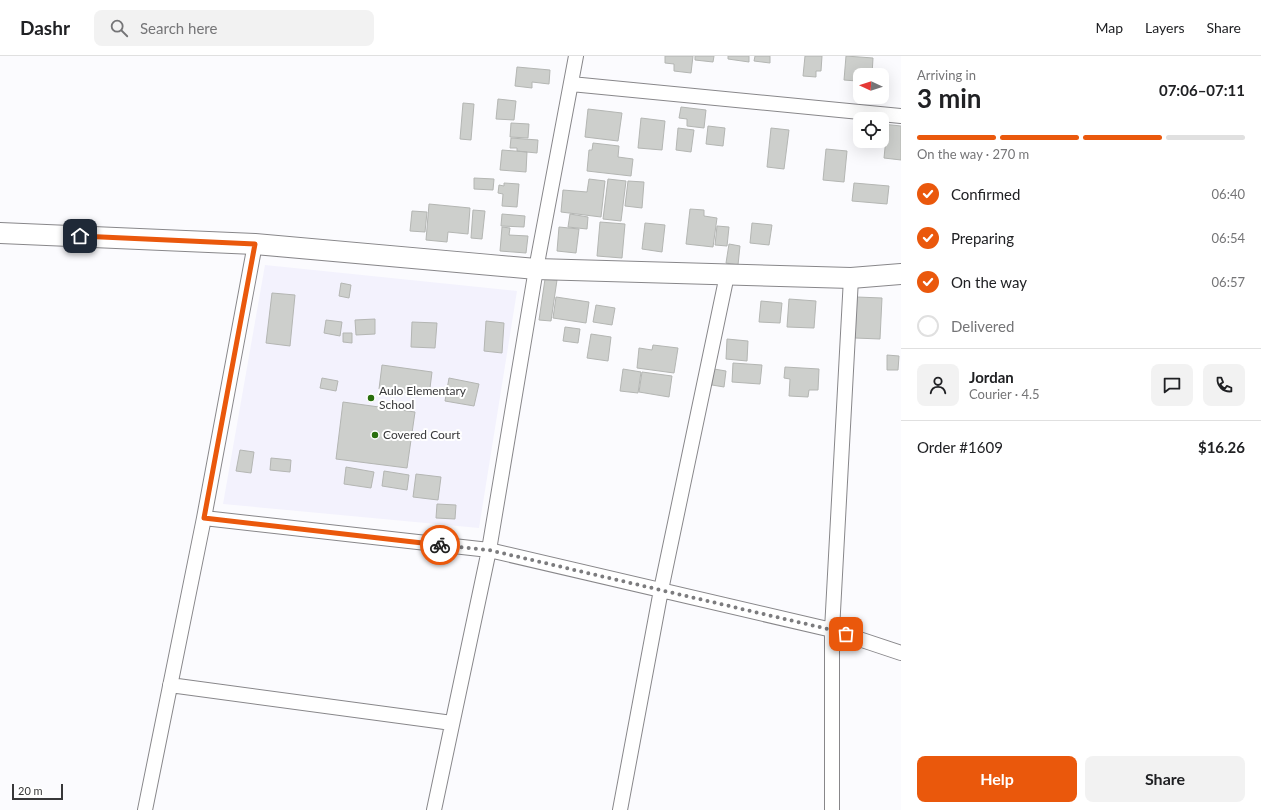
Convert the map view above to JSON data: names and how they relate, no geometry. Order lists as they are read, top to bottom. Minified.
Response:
{"places":["Aulo Elementary School","Covered Court"],"scale_bar":"20 m","north":"left","page":{"header":"Dashr","search":"Search here","nav":["Map","Layers","Share"],"heading":["3 min","Arriving in","07:06–07:11"],"panel":["Jordan","Courier · 4.5","Order #1609","$16.26"],"bar":"On the way · 270 m","list":[["Confirmed","06:40"],["Preparing","06:54"],["On the way","06:57"],"Delivered"],"buttons":["Help","Share"],"scale":"20 m"}}
